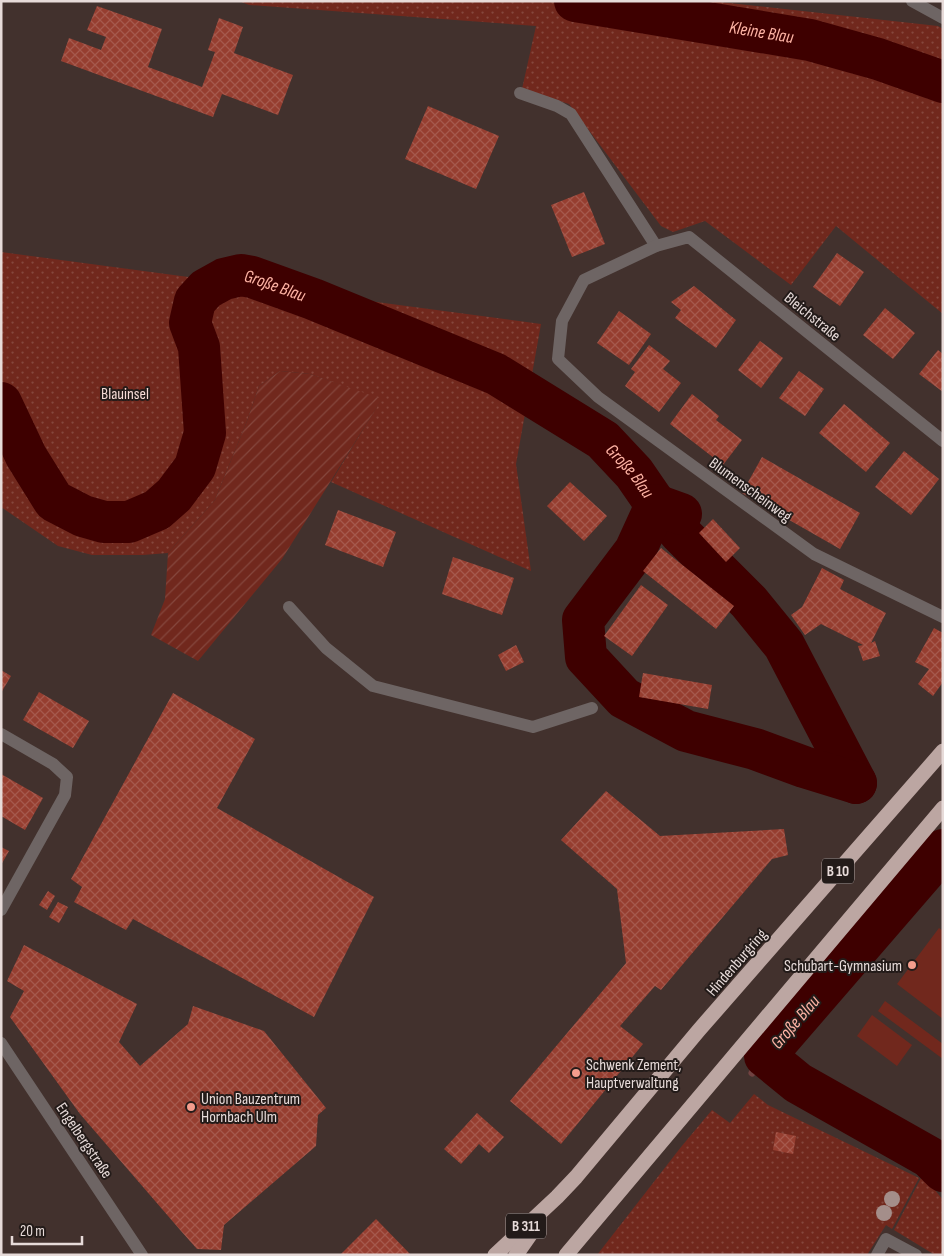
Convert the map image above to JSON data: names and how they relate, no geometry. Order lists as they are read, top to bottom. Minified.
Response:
{"streets":{"highway":["B 10","Hindenburgring","B 311"],"street":["Bleichstraße","Blumenscheinweg","Engelbergstraße"]},"crossings":[["Bleichstraße","Blumenscheinweg"],["B 10","Hindenburgring"],["B 10","B 311"],["Hindenburgring","B 311"]],"water":["Kleine Blau","Große Blau"],"parks":["Blauinsel"],"places":["Schubart-Gymnasium","Schwenk Zement, Hauptverwaltung","Union Bauzentrum Hornbach Ulm"],"scale_bar":"20 m"}
